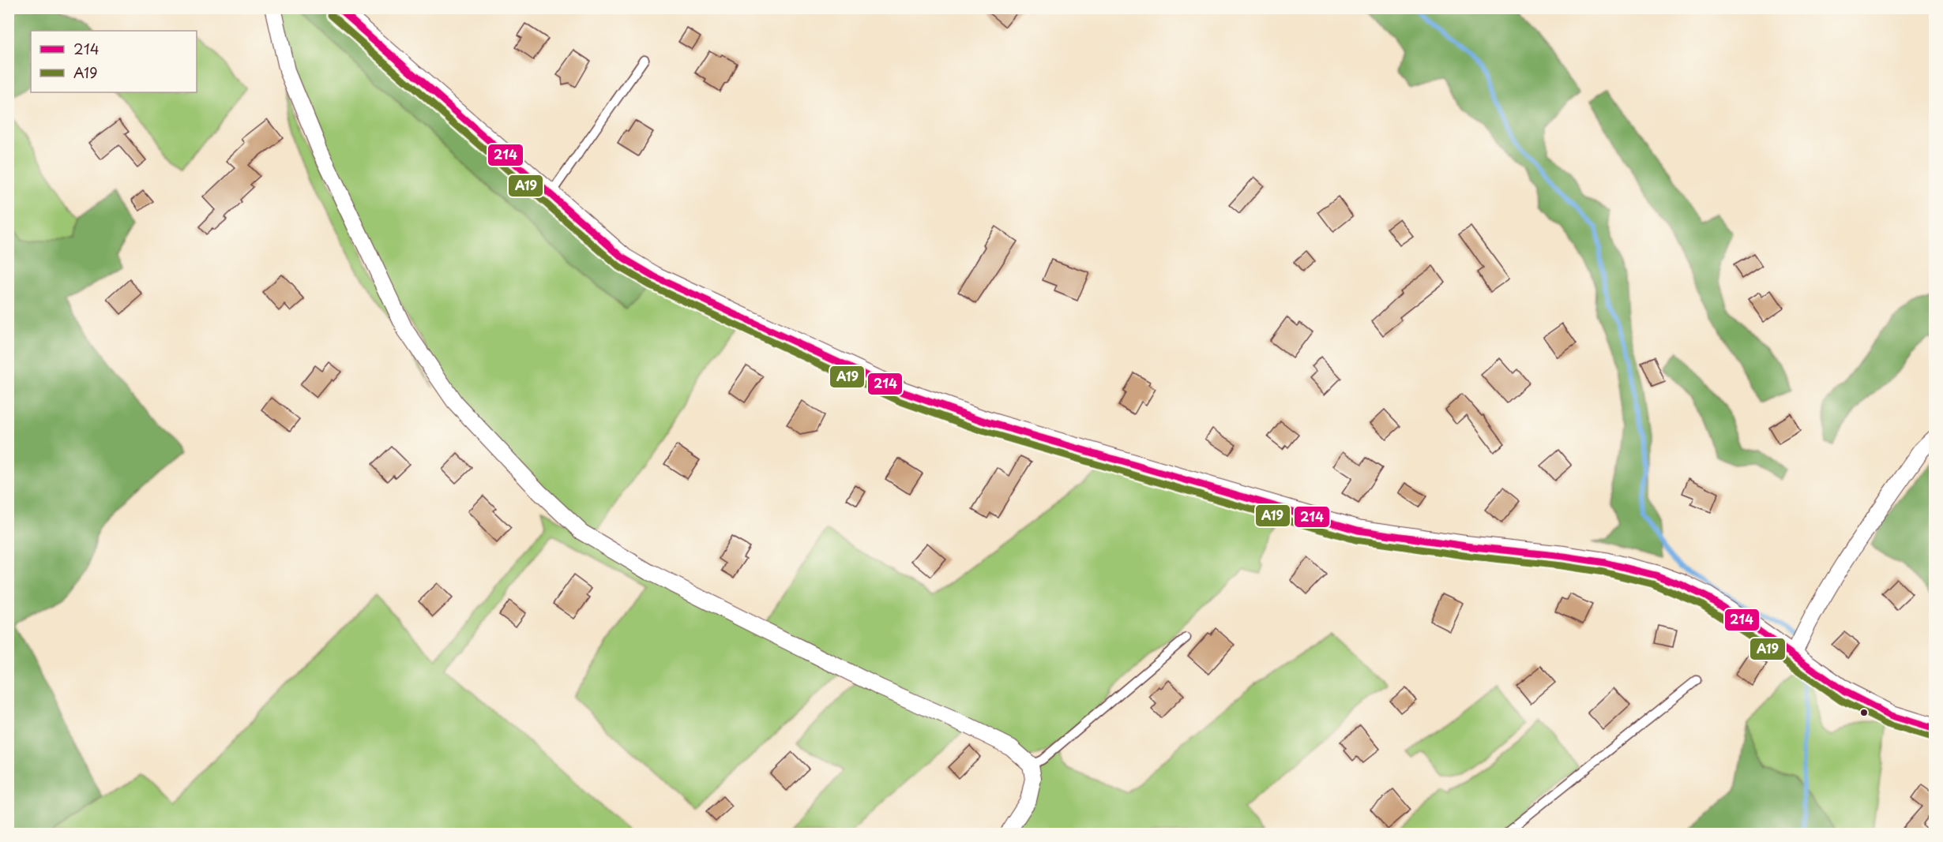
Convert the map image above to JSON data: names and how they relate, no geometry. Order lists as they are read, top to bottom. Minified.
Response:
{"lines":["transit line 214","transit line A19"],"legend":["214","A19"]}
